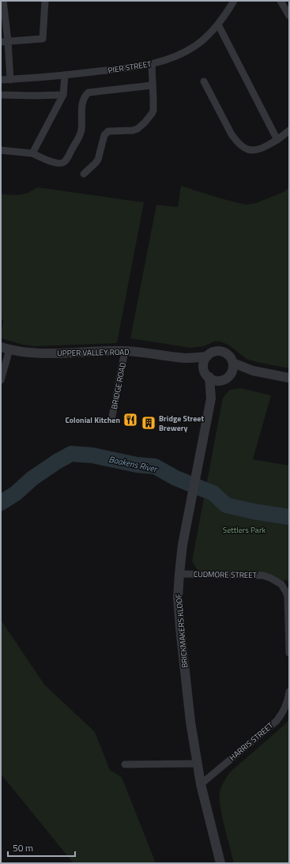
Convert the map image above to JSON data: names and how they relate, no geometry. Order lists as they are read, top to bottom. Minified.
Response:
{"streets":{"street":["PIER STREET","UPPER VALLEY ROAD","BRIDGE ROAD","CUDMORE STREET","BRICKMAKERS KLOOF","HARRIS STREET"]},"crossings":[["UPPER VALLEY ROAD","BRIDGE ROAD"],["UPPER VALLEY ROAD","BRICKMAKERS KLOOF"],["CUDMORE STREET","BRICKMAKERS KLOOF"],["BRICKMAKERS KLOOF","HARRIS STREET"]],"water":["Baakens River"],"parks":["Settlers Park"],"places":{"restaurant":["Colonial Kitchen"],"building":["Bridge Street Brewery"]},"scale_bar":"50 m"}
